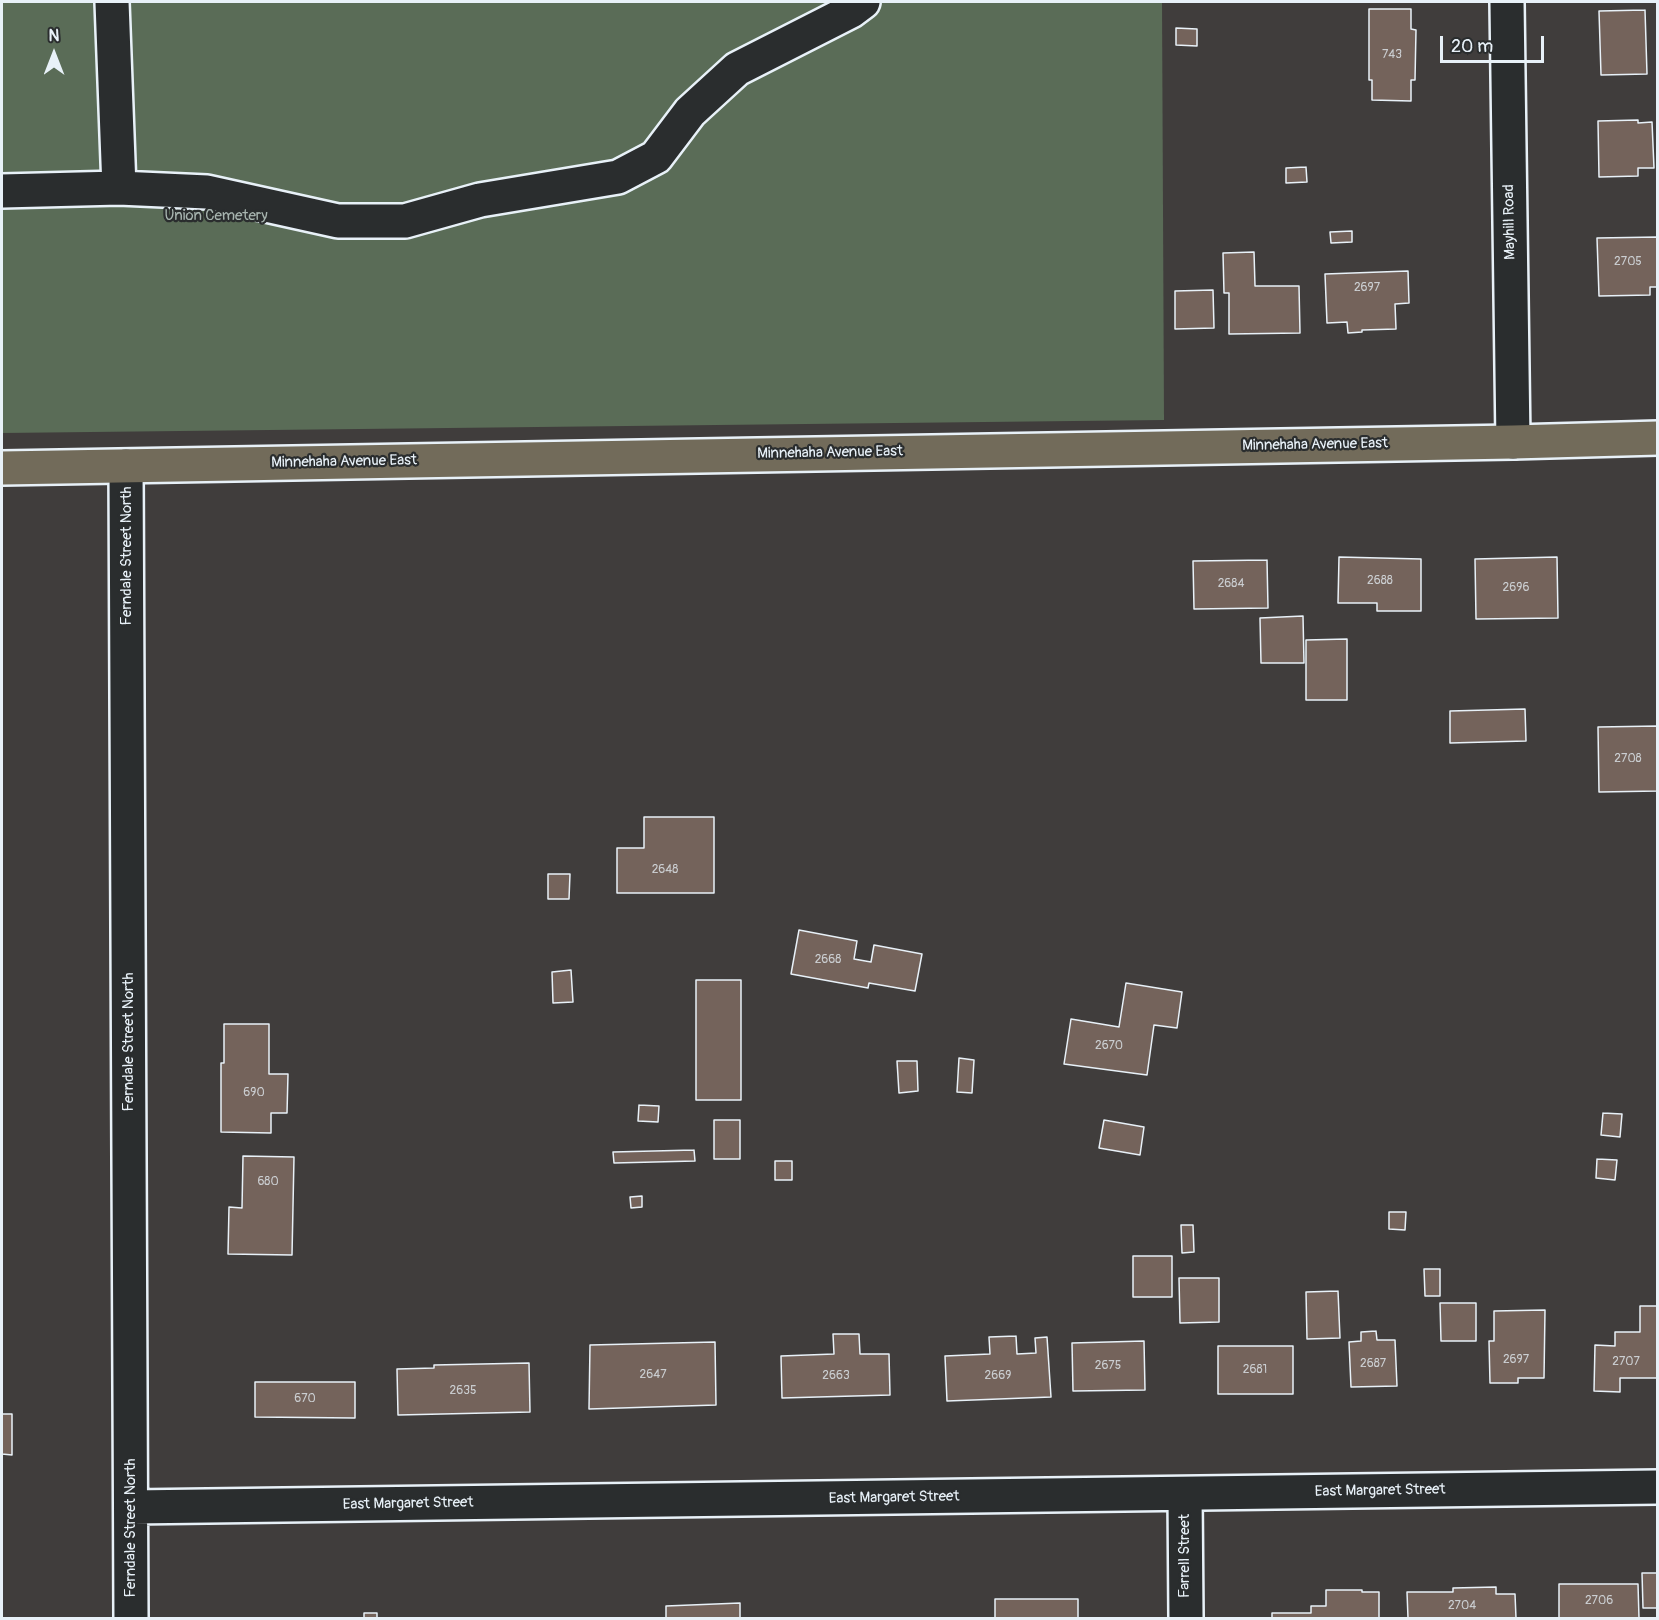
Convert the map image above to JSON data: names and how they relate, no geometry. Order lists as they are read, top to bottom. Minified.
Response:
{"streets":{"main road":["Minnehaha Avenue East"],"street":["Mayhill Road","Ferndale Street North","East Margaret Street","Farrell Street"]},"crossings":[["Mayhill Road","Minnehaha Avenue East"],["Minnehaha Avenue East","Ferndale Street North"],["Ferndale Street North","East Margaret Street"],["East Margaret Street","Farrell Street"]],"parks":["Union Cemetery"],"house_numbers":["743","2705","2697","2688","2684","2696","2708","2648","2668","2670","690","680","2697","2707","2687","2675","2681","2647","2663","2669","2635","670","2706","2704"],"scale_bar":"20 m","north":"top"}
